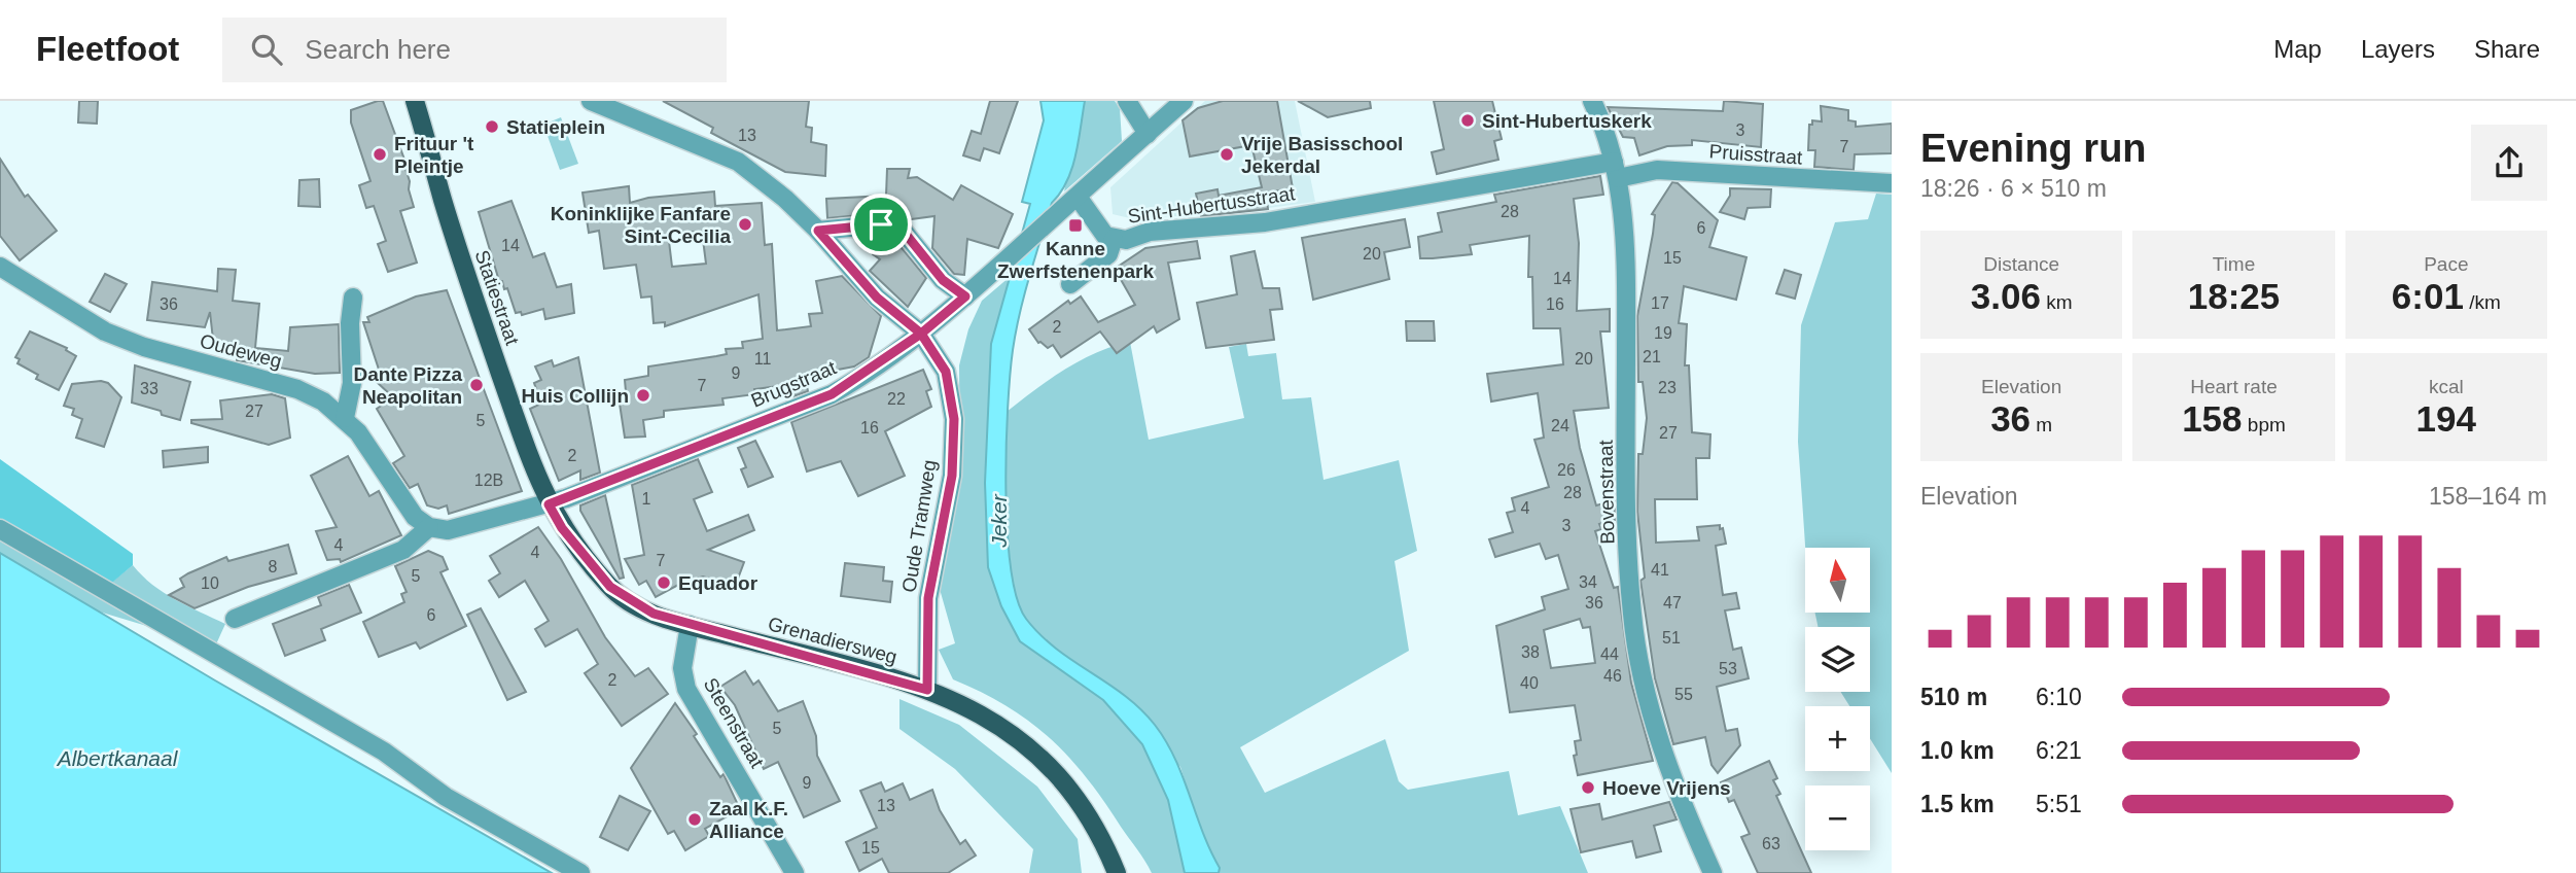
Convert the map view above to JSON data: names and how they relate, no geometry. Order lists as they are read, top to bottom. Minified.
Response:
{"streets":{"main road":["Statiestraat","Grenadiersweg"],"street":["Pruisstraat","Sint-Hubertusstraat","Oudeweg","Brugstraat","Bovenstraat","Oude Tramweg","Steenstraat"]},"crossings":[["Pruisstraat","Sint-Hubertusstraat"],["Pruisstraat","Bovenstraat"],["Sint-Hubertusstraat","Brugstraat"],["Sint-Hubertusstraat","Bovenstraat"],["Statiestraat","Brugstraat"],["Statiestraat","Grenadiersweg"],["Brugstraat","Oude Tramweg"],["Brugstraat","Grenadiersweg"],["Oude Tramweg","Grenadiersweg"],["Grenadiersweg","Steenstraat"]],"water":["Jeker","Albertkanaal"],"places":{"other":["Sint-Hubertuskerk","Statieplein","Frituur 't Pleintje","Vrije Basisschool Jekerdal","Koninklijke Fanfare Sint-Cecilia","Dante Pizza Neapolitan","Huis Collijn","Equador","Hoeve Vrijens","Zaal K.F. Alliance"],"transit":["Kanne Zwerfstenenpark"]},"house_numbers":["3","13","7","28","6","14","20","15","14","17","36","16","2","19","21","11","20","9","7","23","33","22","27","5","24","16","27","2","26","12B","28","1","4","3","4","4","7","8","41","5","34","10","36","47","6","51","38","44","53","46","2","40","55","5","9","13","63","15"],"north":"top","page":{"header":"Fleetfoot","search":"Search here","nav":["Map","Layers","Share"],"heading":["Evening run","18:26 · 6 × 510 m"],"stats":[["Distance","3.06 km"],["Time","18:25"],["Pace","6:01 /km"],["Elevation","36 m"],["Heart rate","158 bpm"],["kcal","194"]],"chart":["Elevation","158–164 m"],"map_buttons":["+","−"],"list":[{"name":"510 m","note":"6:10"},{"name":"1.0 km","note":"6:21"},{"name":"1.5 km","note":"5:51"}]}}
